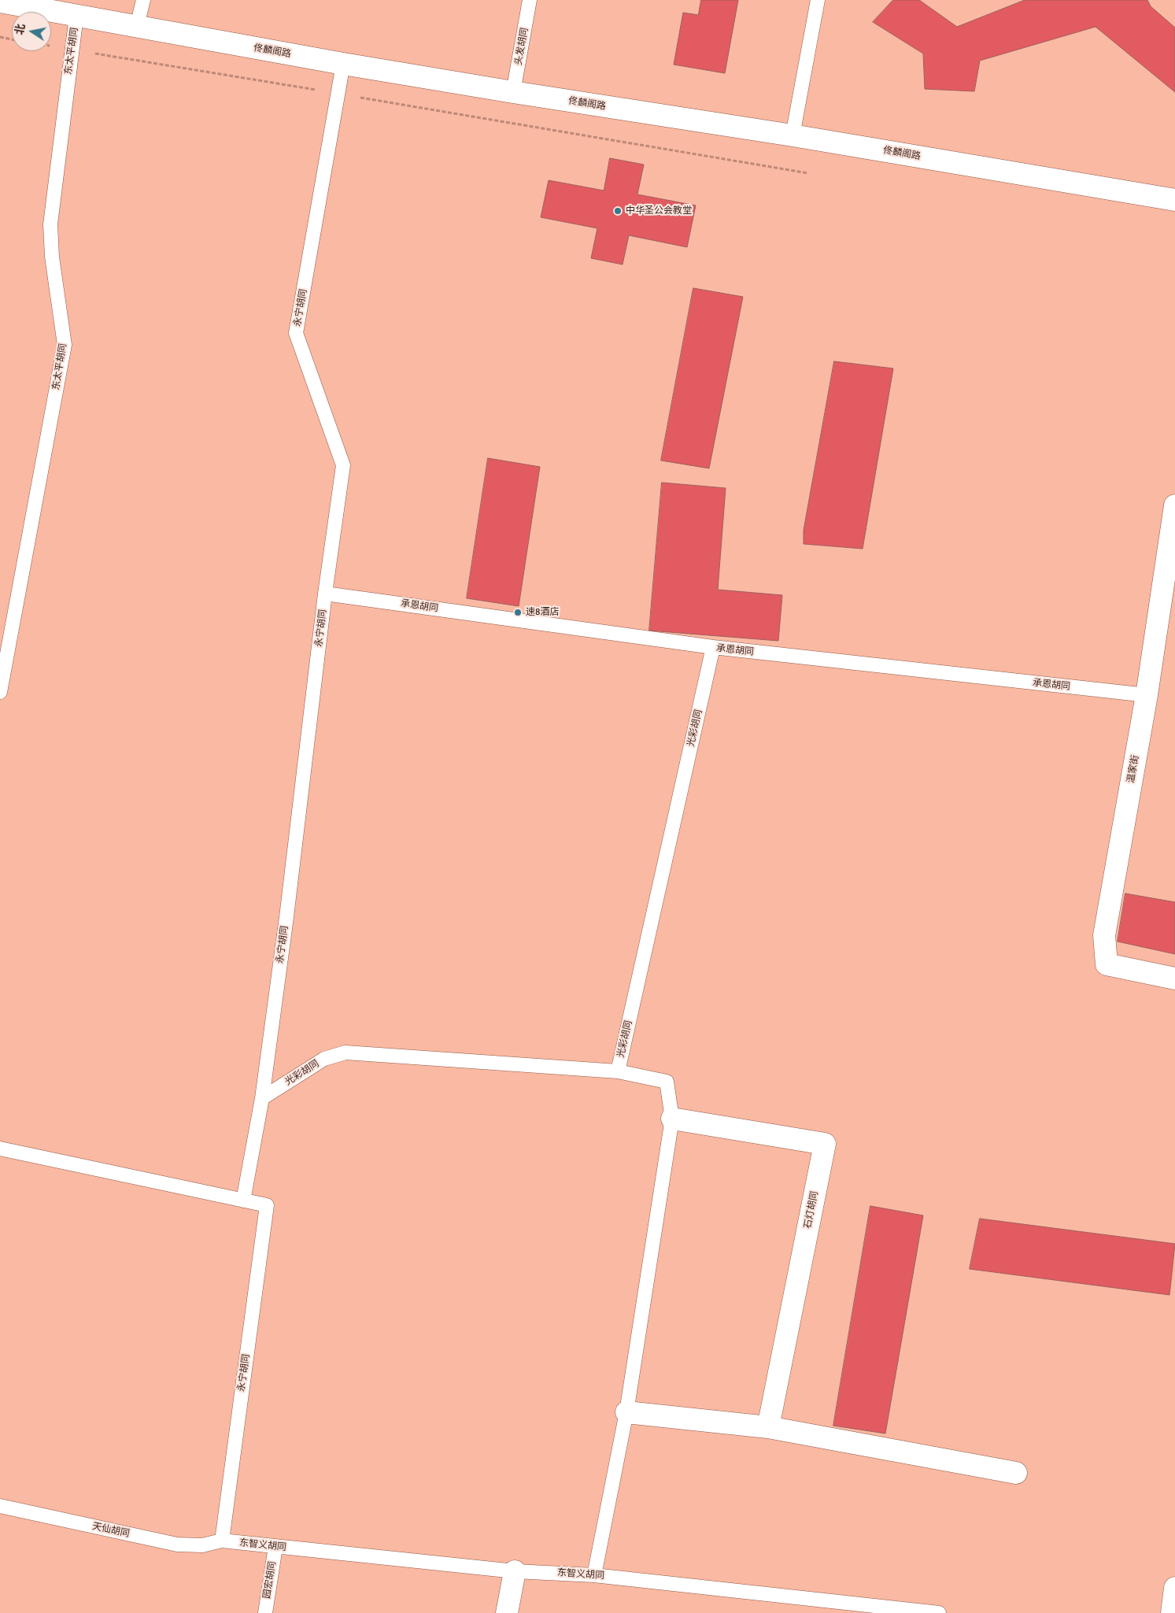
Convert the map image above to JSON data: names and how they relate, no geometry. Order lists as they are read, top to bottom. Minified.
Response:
{"streets":{"street":["佟麟阁路","温家街","石灯胡同"],"lane":["头发胡同","东太平胡同","永宁胡同","承恩胡同","光彩胡同","天仙胡同","东智义胡同","园宏胡同"]},"crossings":[["头发胡同","佟麟阁路"],["东太平胡同","佟麟阁路"],["佟麟阁路","永宁胡同"],["永宁胡同","承恩胡同"],["永宁胡同","光彩胡同"],["永宁胡同","天仙胡同"],["永宁胡同","东智义胡同"],["承恩胡同","光彩胡同"],["承恩胡同","温家街"],["天仙胡同","东智义胡同"],["东智义胡同","园宏胡同"]],"places":["中华圣公会教堂","速8酒店"],"north":"left"}
